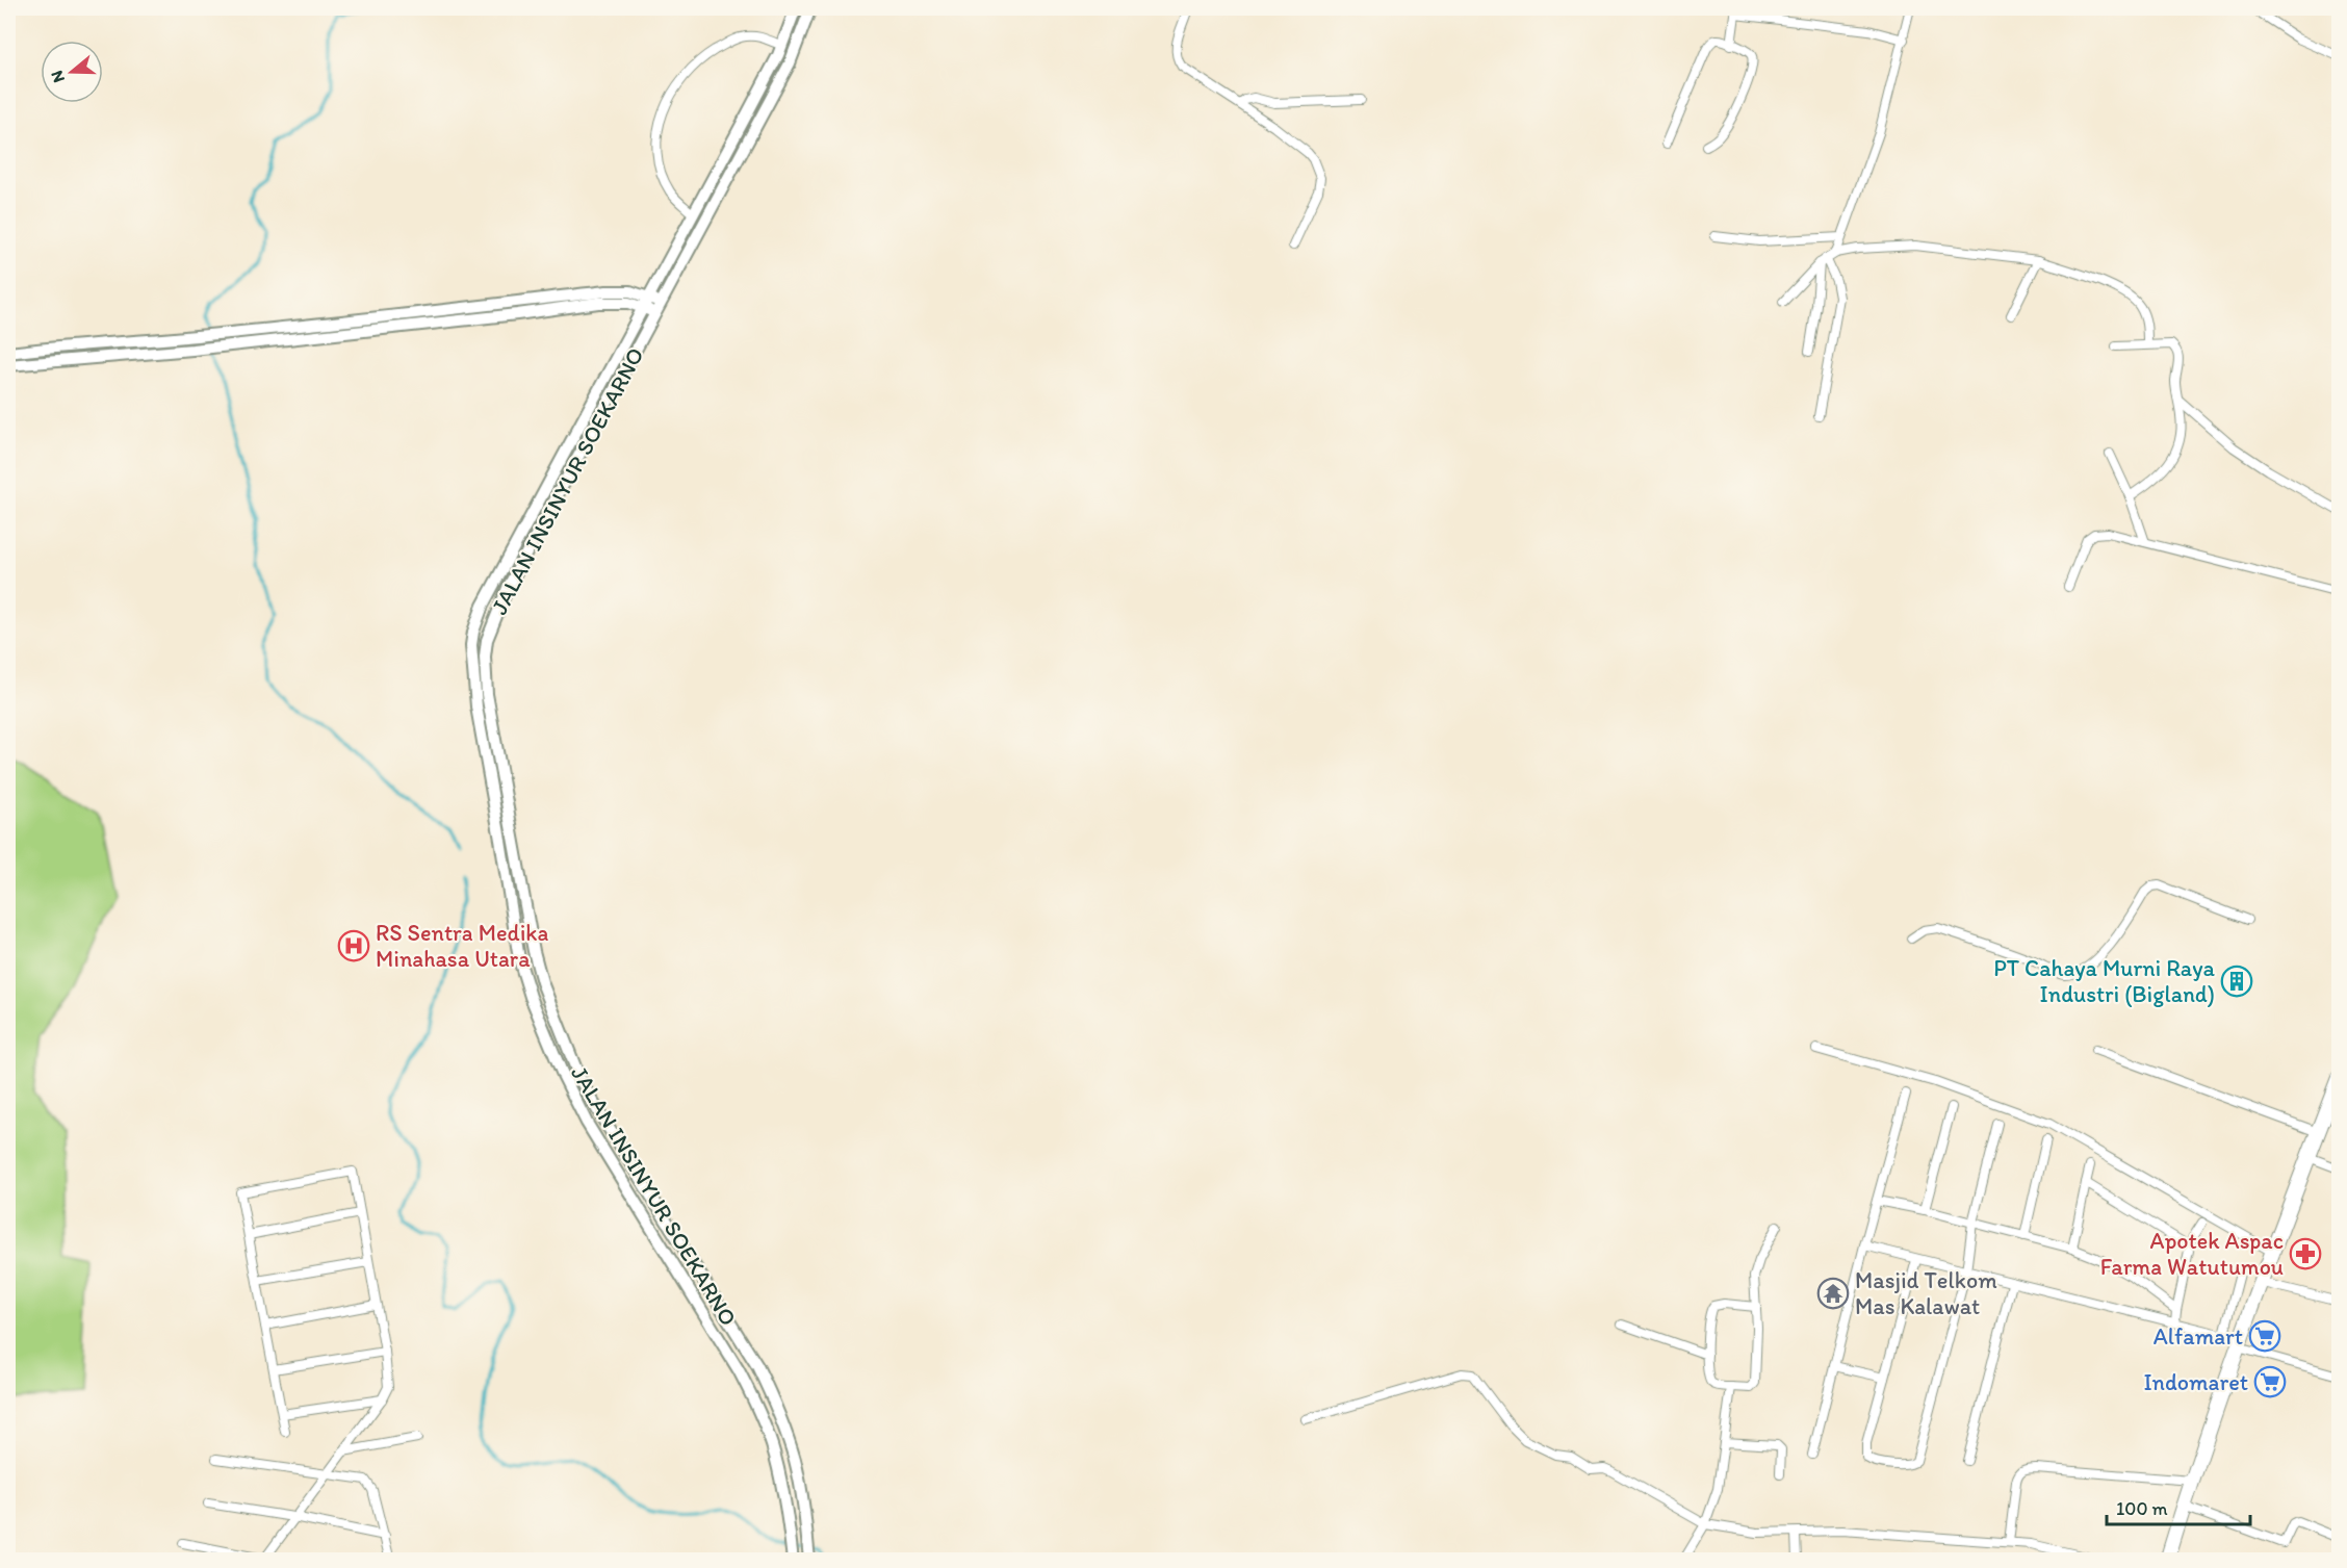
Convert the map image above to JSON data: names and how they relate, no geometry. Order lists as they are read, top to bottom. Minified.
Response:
{"streets":{"main road":["JALAN INSINYUR SOEKARNO"]},"places":{"hospital":["RS Sentra Medika Minahasa Utara"],"building":["PT Cahaya Murni Raya Industri (Bigland)"],"pharmacy":["Apotek Aspac Farma Watutumou"],"temple":["Masjid Telkom Mas Kalawat"],"supermarket":["Alfamart","Indomaret"]},"scale_bar":"100 m","north":"left"}
